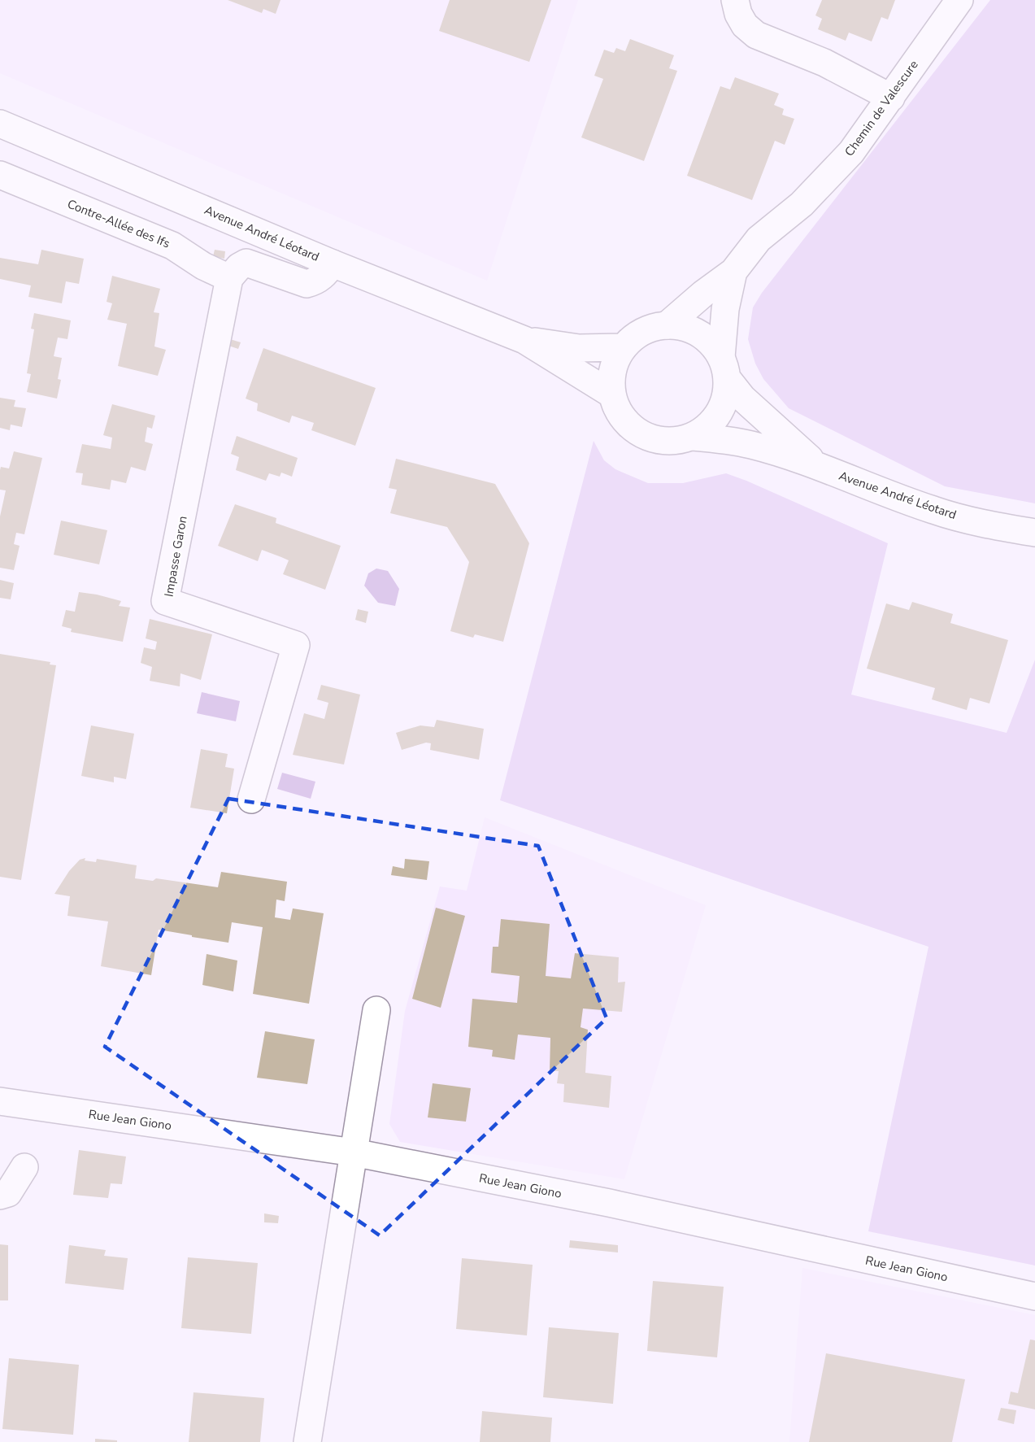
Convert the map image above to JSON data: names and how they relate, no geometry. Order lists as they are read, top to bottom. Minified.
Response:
{"streets":{"street":["Chemin de Valescure","Contre-Allée des Ifs","Avenue André Léotard","Impasse Garon","Rue Jean Giono"]},"crossings":[["Chemin de Valescure","Avenue André Léotard"],["Contre-Allée des Ifs","Impasse Garon"]]}
